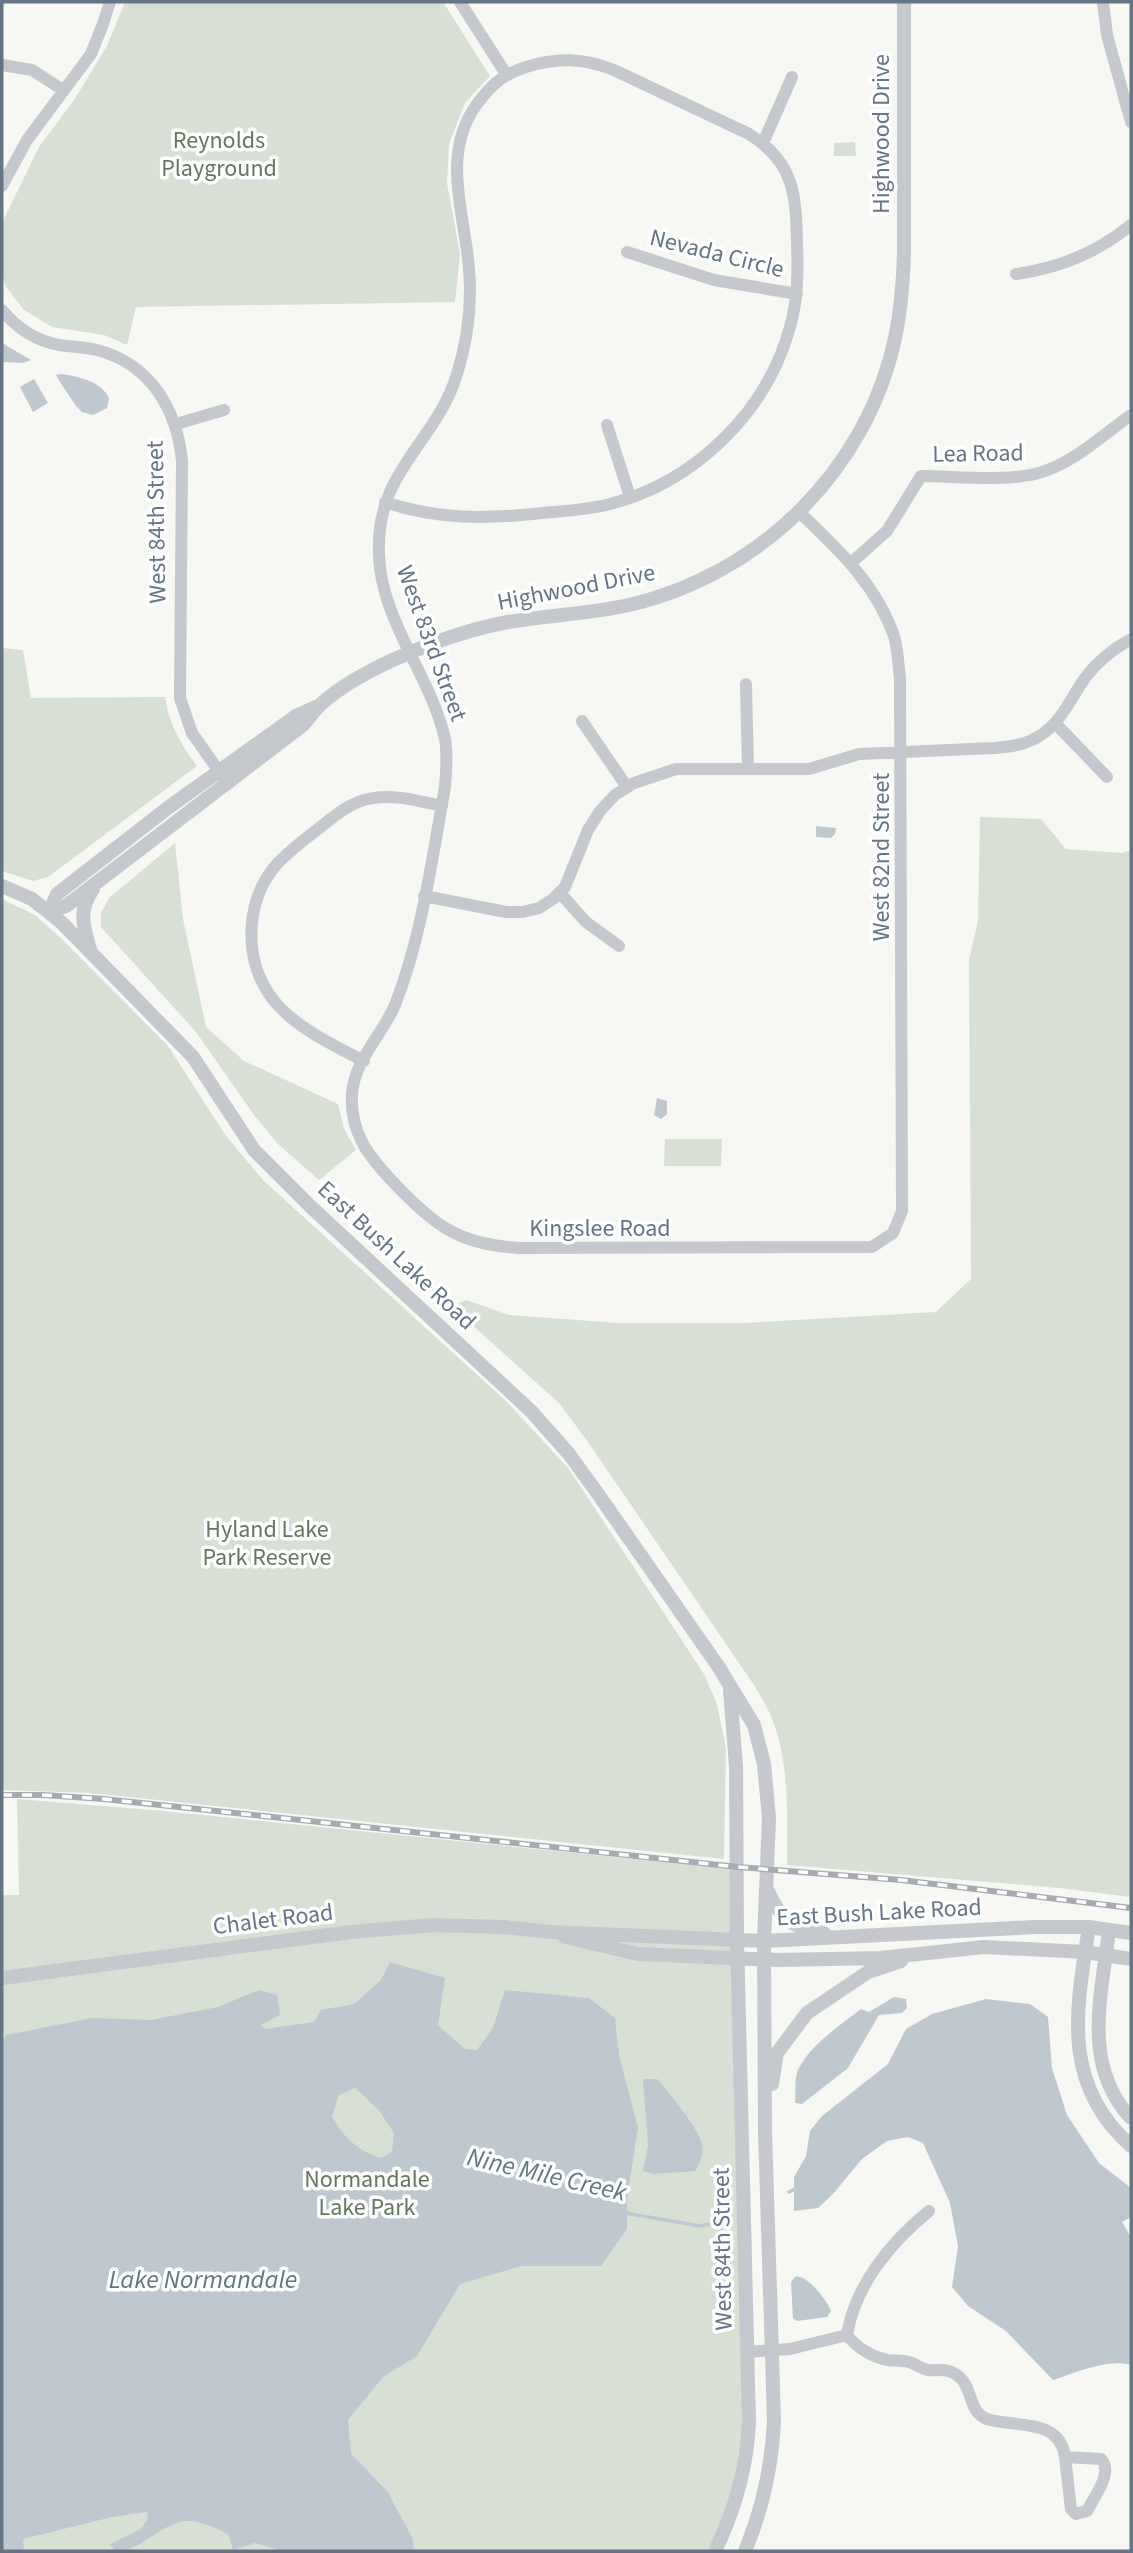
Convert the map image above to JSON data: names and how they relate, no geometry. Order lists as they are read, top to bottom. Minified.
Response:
{"streets":{"street":["Highwood Drive","Nevada Circle","Lea Road","West 84th Street","West 83rd Street","West 82nd Street","Kingslee Road","East Bush Lake Road","Chalet Road"]},"crossings":[["Highwood Drive","West 84th Street"],["Highwood Drive","West 83rd Street"],["Highwood Drive","West 82nd Street"],["Highwood Drive","East Bush Lake Road"],["Lea Road","West 82nd Street"],["West 84th Street","East Bush Lake Road"],["West 84th Street","Chalet Road"],["West 83rd Street","Kingslee Road"],["West 82nd Street","Kingslee Road"],["East Bush Lake Road","Chalet Road"]],"water":["Nine Mile Creek","Lake Normandale"],"parks":["Reynolds Playground","Hyland Lake Park Reserve","Normandale Lake Park"]}
